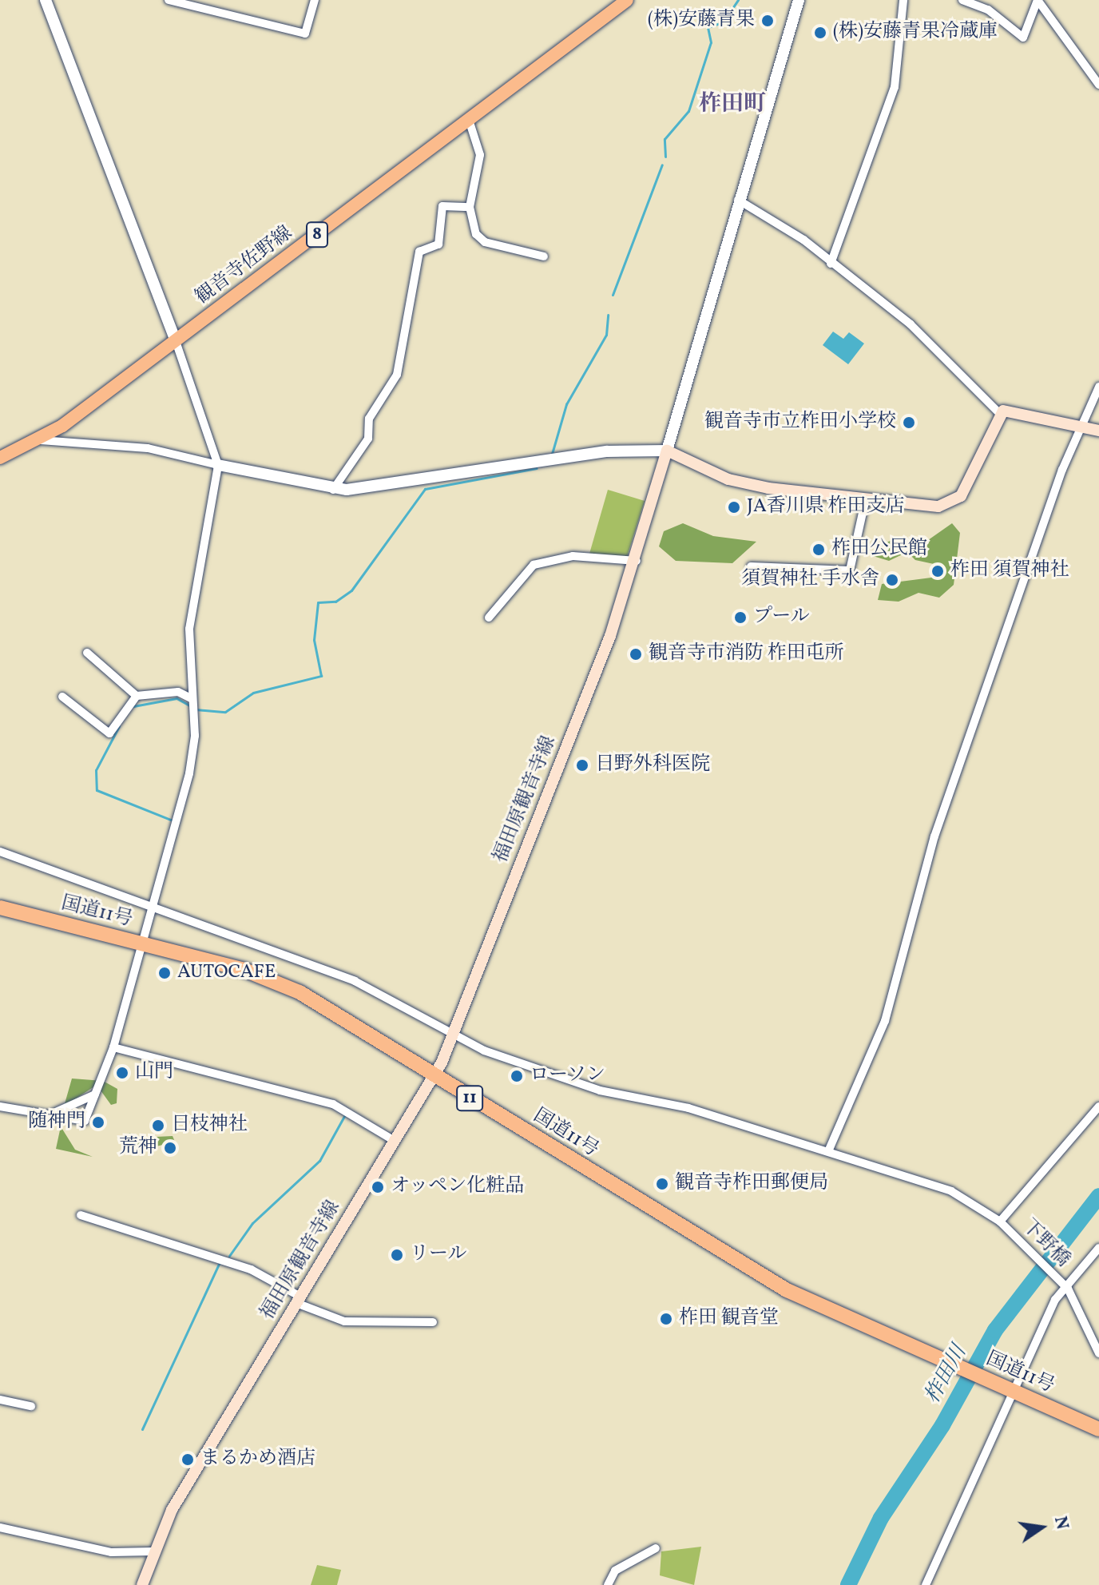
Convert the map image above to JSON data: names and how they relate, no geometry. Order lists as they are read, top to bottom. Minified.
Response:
{"streets":{"highway":["国道11号","11"],"main road":["8","観音寺佐野線","福田原観音寺線"],"street":["下野橋"]},"crossings":[["福田原観音寺線","国道11号"],["福田原観音寺線","下野橋"]],"districts":["柞田町"],"water":["柞田川"],"places":["(株)安藤青果","(株)安藤青果冷蔵庫","観音寺市立柞田小学校","JA香川県 柞田支店","柞田公民館","柞田 須賀神社","須賀神社 手水舎","プール","観音寺市消防 柞田屯所","日野外科医院","AUTOCAFE","山門","ローソン","随神門","日枝神社","荒神","観音寺柞田郵便局","オッペン化粧品","リール","柞田 観音堂","まるかめ酒店"],"north":"right"}
